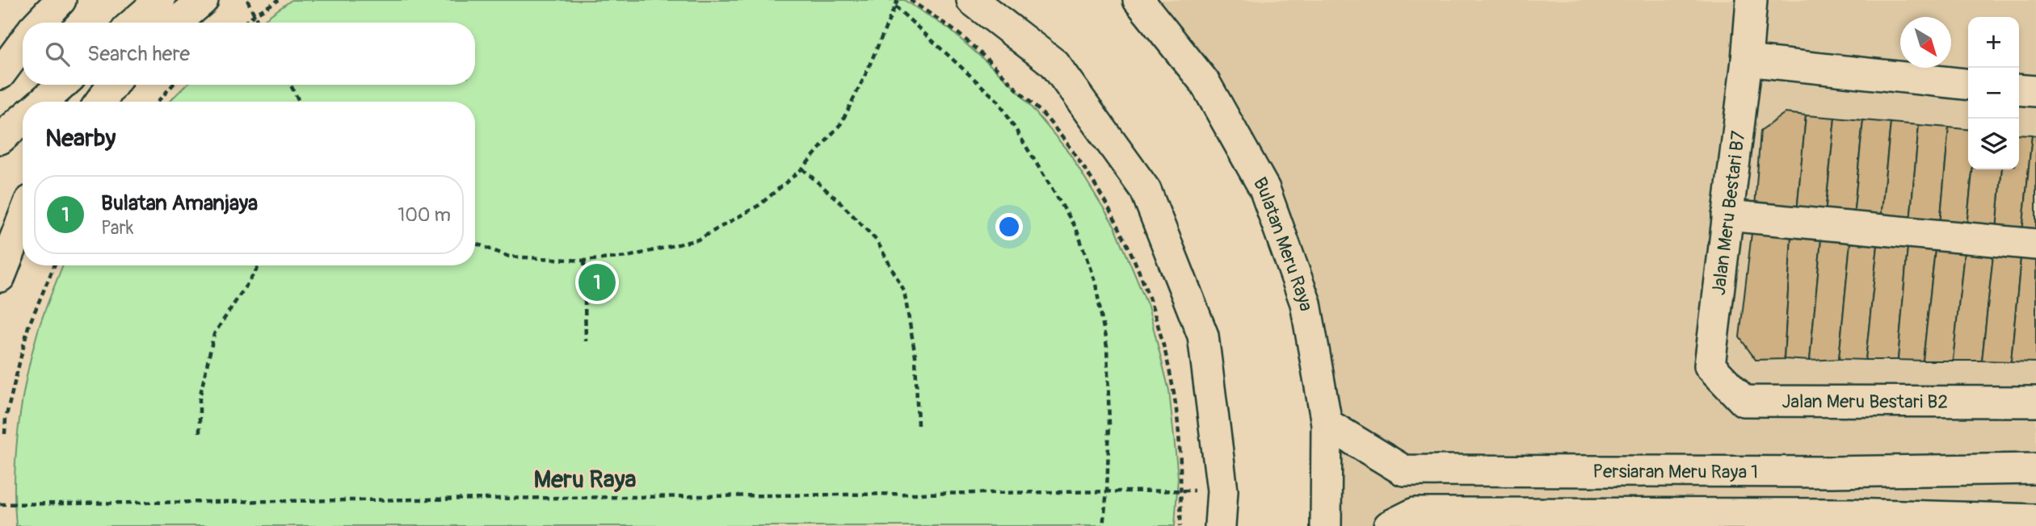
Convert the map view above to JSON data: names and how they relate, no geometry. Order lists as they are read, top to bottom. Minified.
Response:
{"streets":{"street":["Jalan Meru Bestari B7","Bulatan Meru Raya","Jalan Meru Bestari B2","Persiaran Meru Raya 1"]},"crossings":[["Jalan Meru Bestari B7","Jalan Meru Bestari B2"],["Bulatan Meru Raya","Persiaran Meru Raya 1"]],"districts":["Meru Raya"],"north":"bottom right","page":{"map_buttons":["+","−"],"search":"Search here","heading":"Nearby","list":[{"mark":"1","name":"Bulatan Amanjaya","note":"Park","value":"100 m"}],"pins":"1"}}
